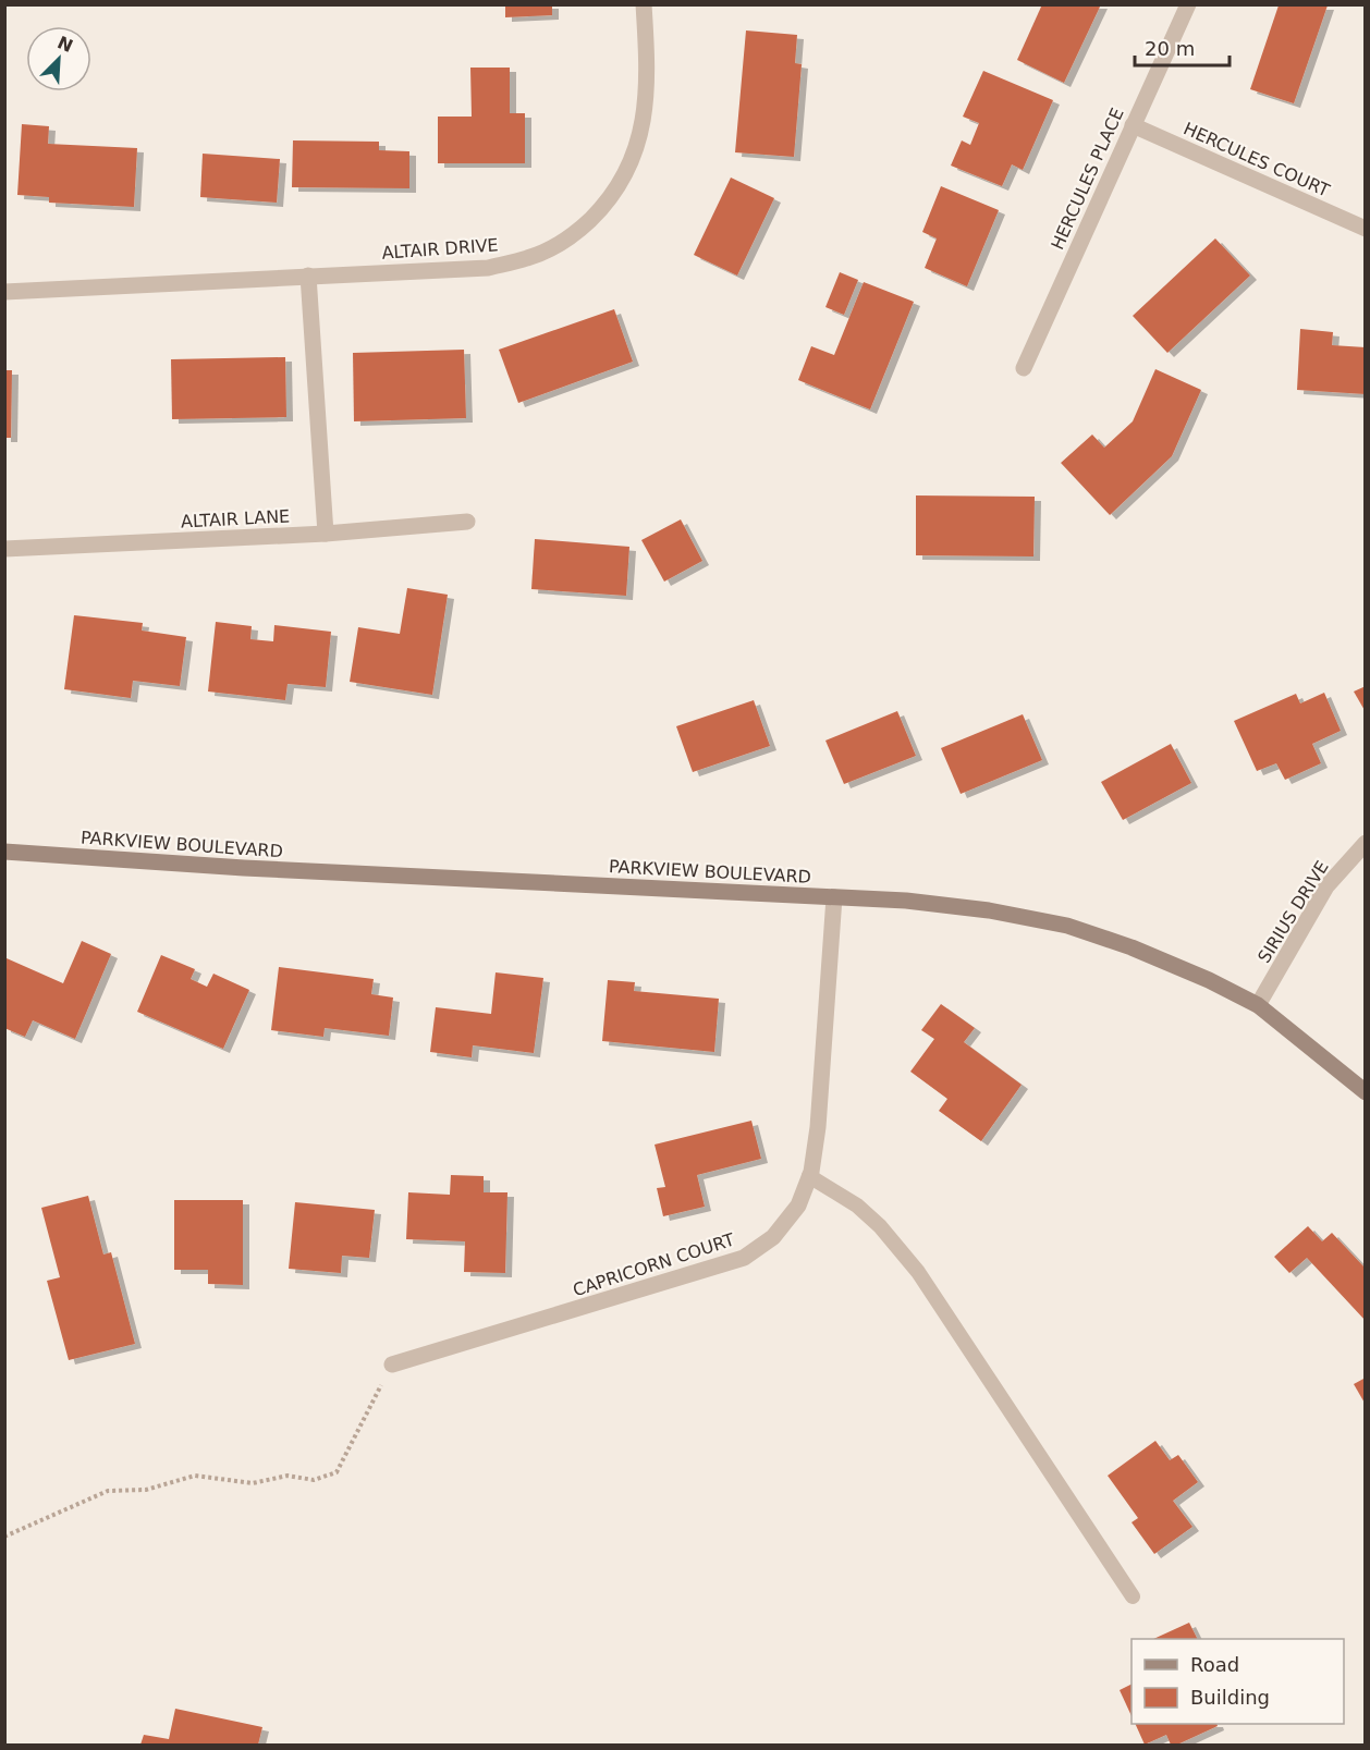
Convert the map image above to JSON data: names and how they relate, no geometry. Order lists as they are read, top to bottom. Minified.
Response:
{"streets":{"street":["HERCULES COURT","HERCULES PLACE","ALTAIR DRIVE","ALTAIR LANE","PARKVIEW BOULEVARD","SIRIUS DRIVE","CAPRICORN COURT"]},"crossings":[["HERCULES COURT","HERCULES PLACE"],["PARKVIEW BOULEVARD","SIRIUS DRIVE"],["PARKVIEW BOULEVARD","CAPRICORN COURT"]],"legend":["Road","Building"],"scale_bar":"20 m","north":"top right"}
